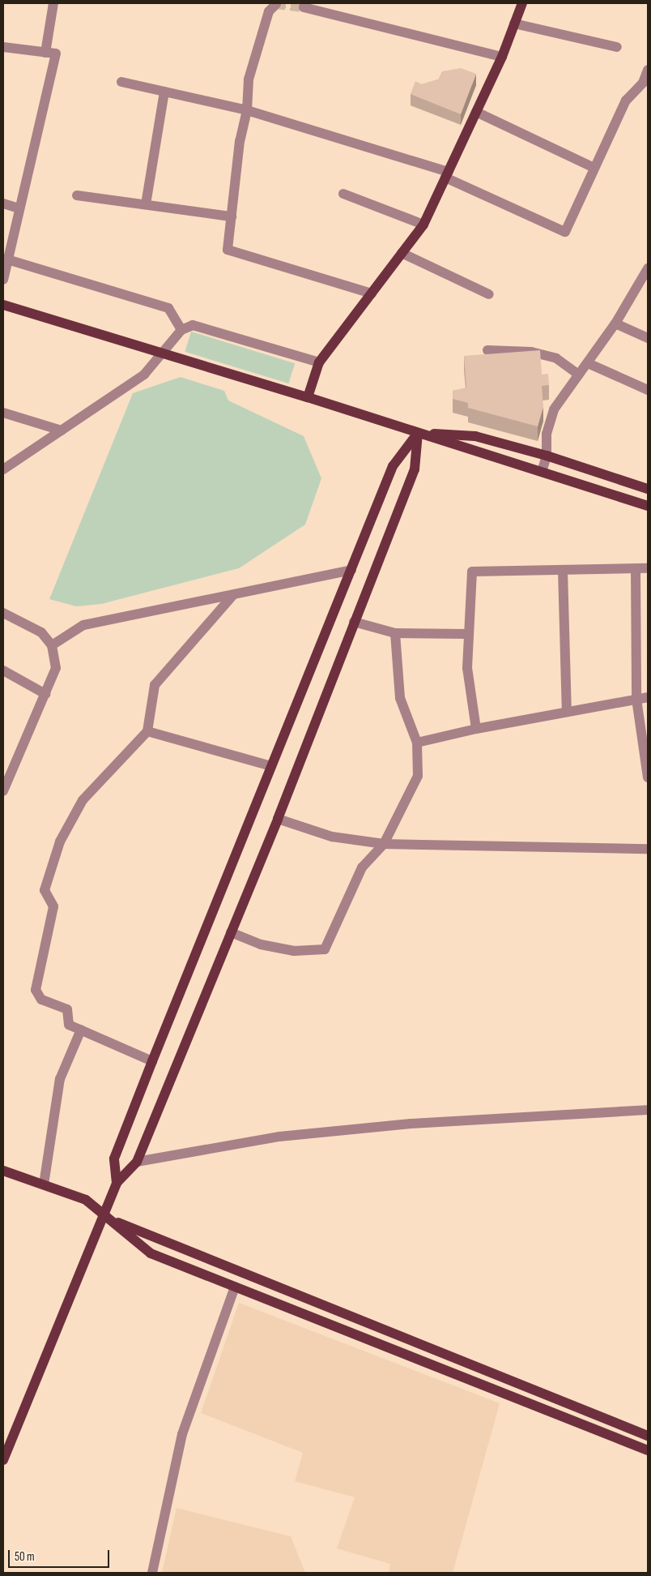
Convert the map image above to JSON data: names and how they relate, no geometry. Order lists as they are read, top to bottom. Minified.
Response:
{"scale_bar":"50 m"}
